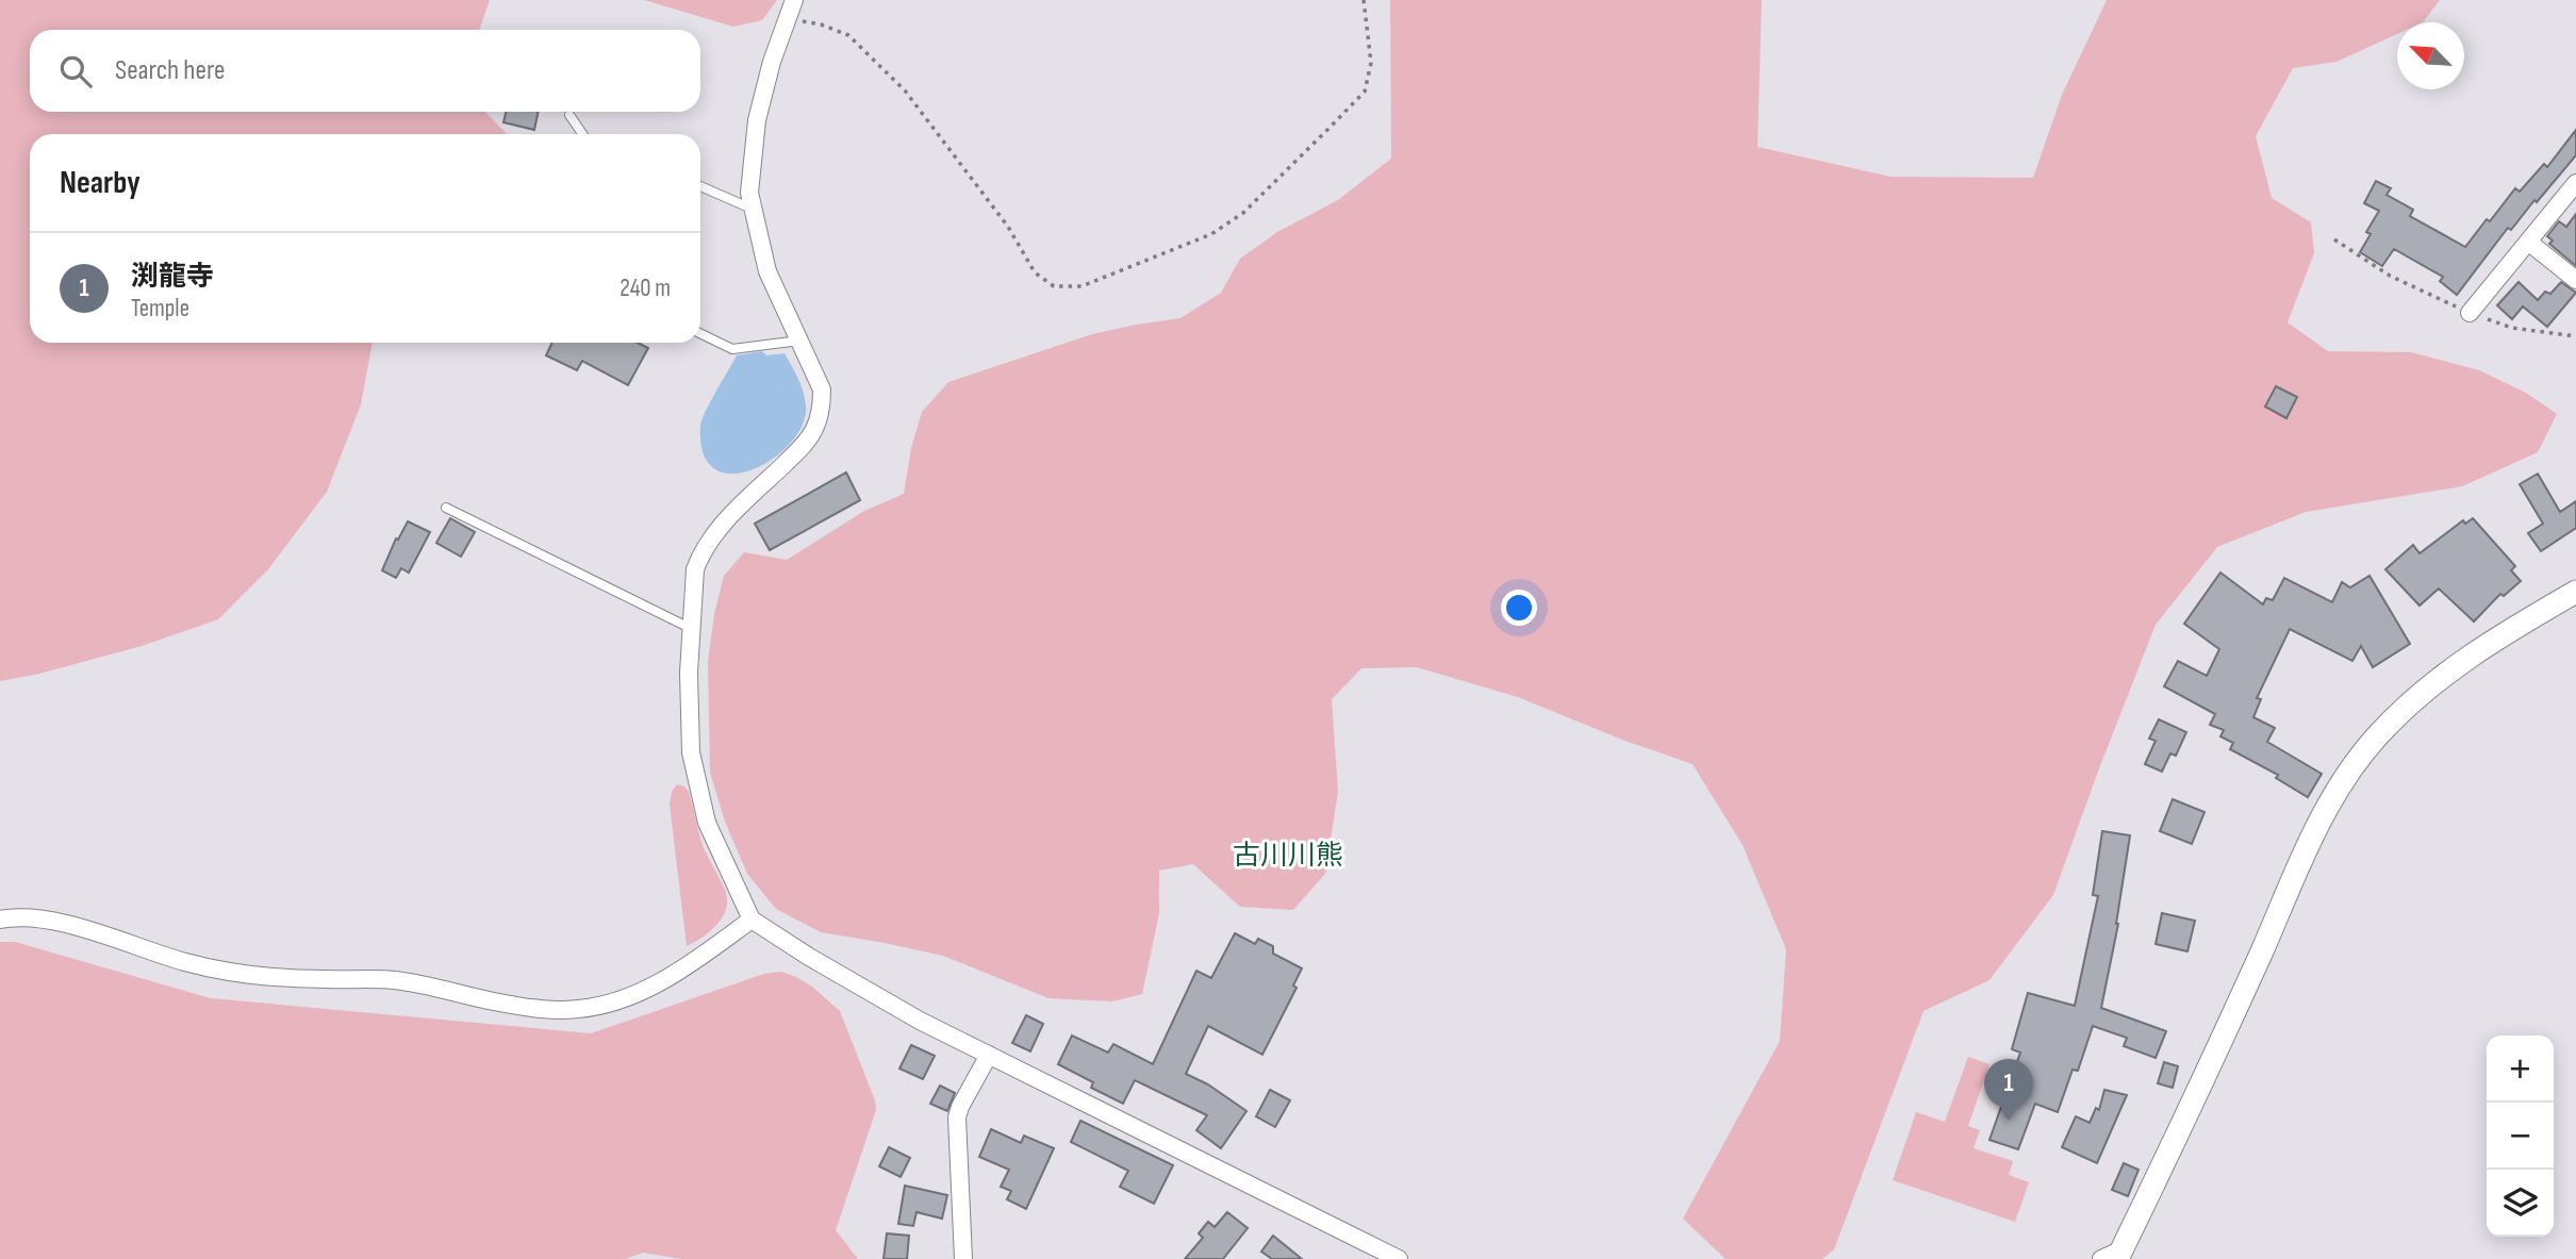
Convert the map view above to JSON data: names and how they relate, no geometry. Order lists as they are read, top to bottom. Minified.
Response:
{"districts":["古川川熊"],"north":"top left","page":{"search":"Search here","heading":"Nearby","list":[{"mark":"1","name":"渕龍寺","note":"Temple","value":"240 m"}],"map_buttons":["+","−"],"pins":"1"}}
